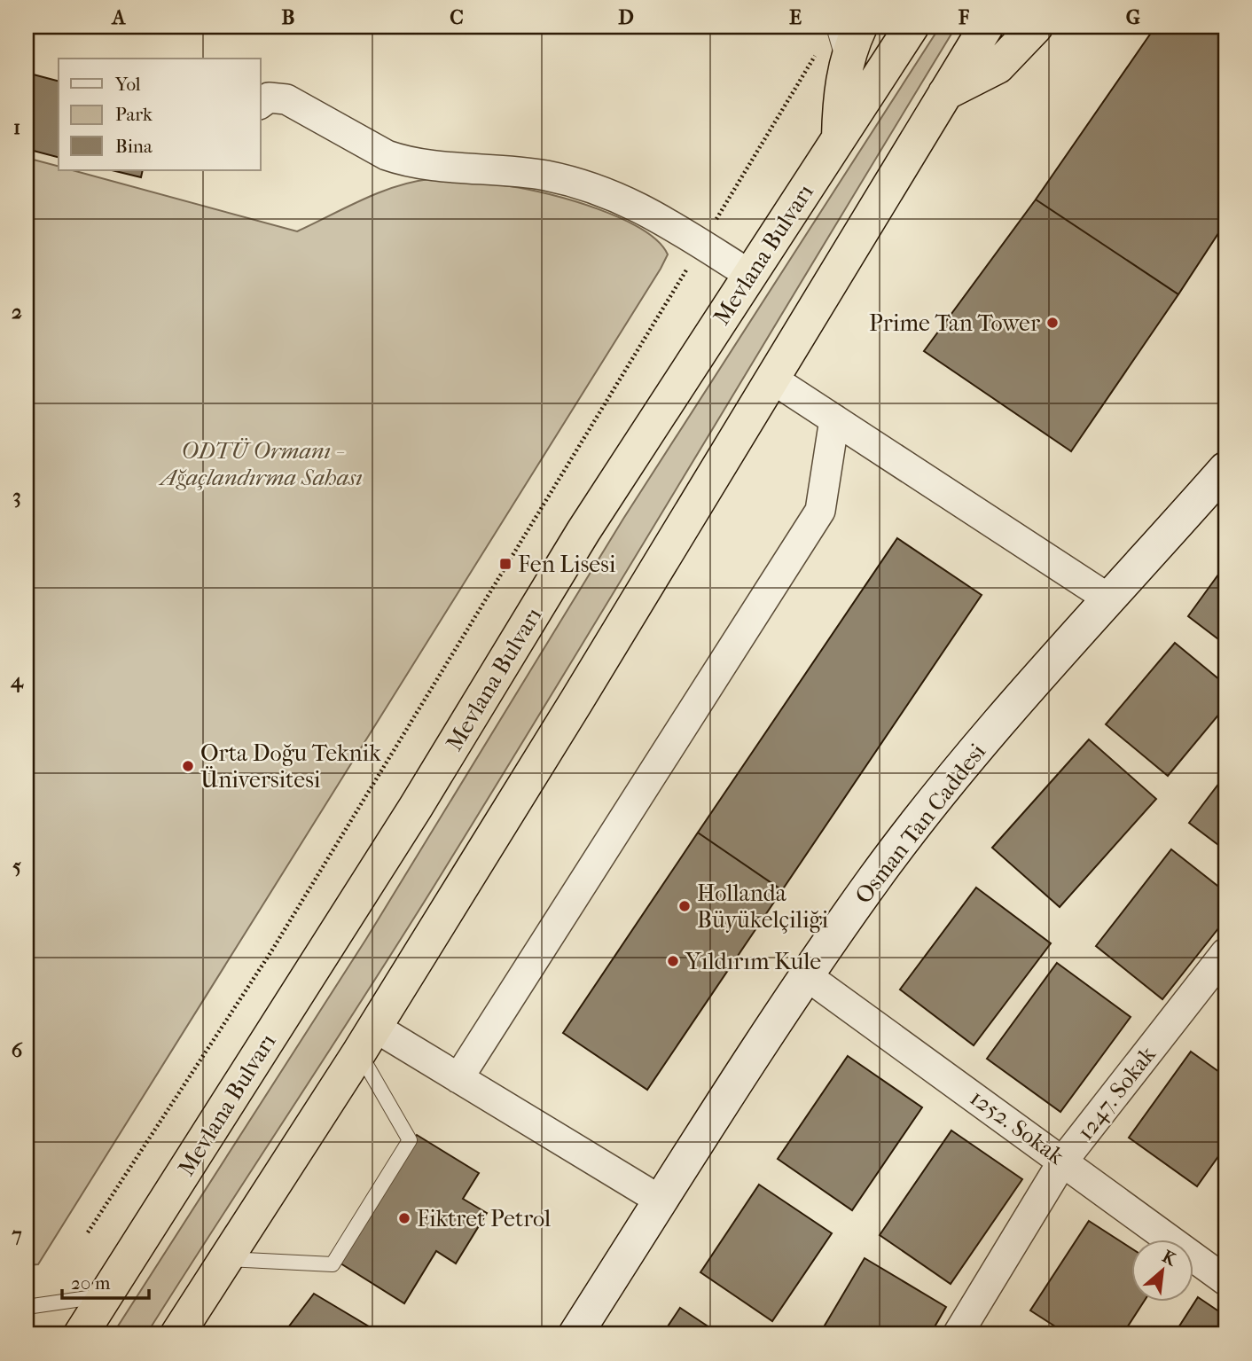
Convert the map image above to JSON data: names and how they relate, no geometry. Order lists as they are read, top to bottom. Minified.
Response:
{"streets":{"highway":["Mevlana Bulvarı"],"street":["Osman Tan Caddesi","1247. Sokak","1252. Sokak"]},"crossings":[["Osman Tan Caddesi","1252. Sokak"],["1247. Sokak","1252. Sokak"]],"parks":["ODTÜ Ormanı - Ağaçlandırma Sahası"],"places":{"other":["Prime Tan Tower","Orta Doğu Teknik Üniversitesi","Hollanda Büyükelçiliği","Yıldırım Kule","Fiktret Petrol"],"transit":["Fen Lisesi"]},"legend":["Yol","Park","Bina"],"scale_bar":"20 m","north":"top right","grid":{"columns":["A","B","C","D","E","F","G"],"rows":["1","2","3","4","5","6","7"]}}
